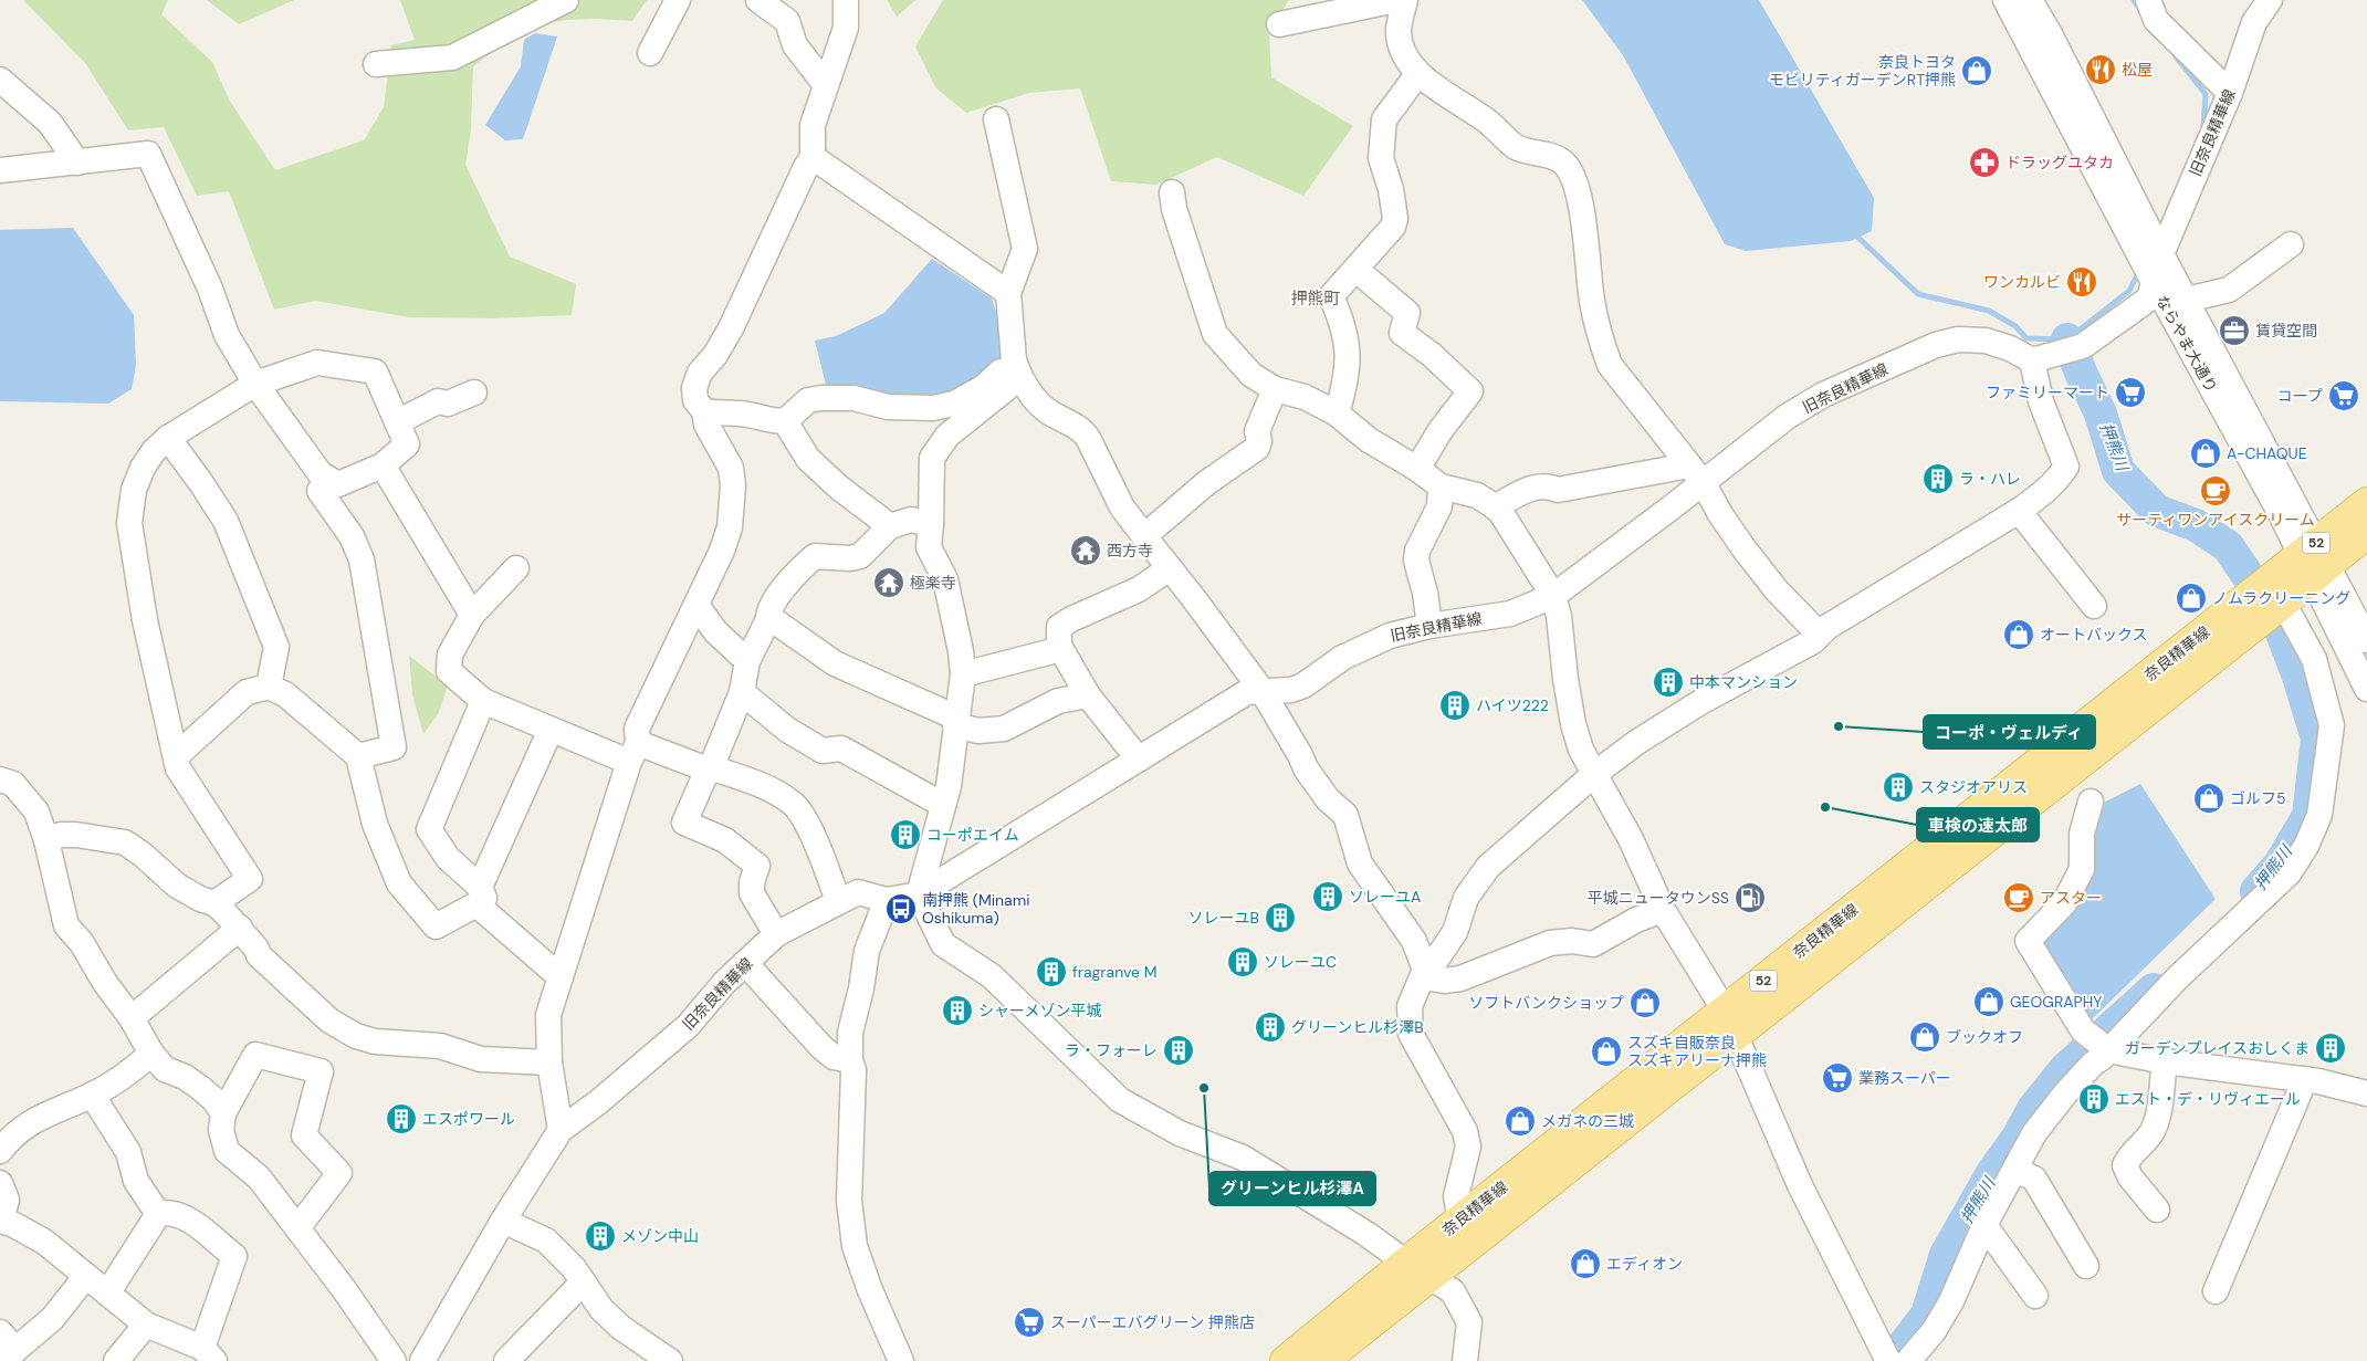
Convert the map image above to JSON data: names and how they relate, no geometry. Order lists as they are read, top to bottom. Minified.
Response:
{"streets":{"main road":["52","奈良精華線"],"street":["旧奈良精華線","ならやま大通り"]},"crossings":[["旧奈良精華線","ならやま大通り"],["ならやま大通り","奈良精華線"]],"districts":["押熊町"],"water":["押熊川"],"places":{"restaurant":["松屋","ワンカルビ"],"shop":["奈良トヨタ モビリティガーデンRT押熊","A-CHAQUE","ノムラクリーニング","オートバックス","ゴルフ5","GEOGRAPHY","ソフトバンクショップ","ブックオフ","スズキ自販奈良 スズキアリーナ押熊","メガネの三城","エディオン"],"pharmacy":["ドラッグユタカ"],"office":["賃貸空間"],"supermarket":["ファミリーマート","コープ","業務スーパー","スーパーエバグリーン 押熊店"],"building":["ラ・ハレ","中本マンション","ハイツ222","スタジオアリス","コーポエイム","ソレーユA","ソレーユB","ソレーユC","fragranve M","シャーメゾン平城","グリーンヒル杉澤B","ガーデンプレイスおしくま","ラ・フォーレ","エスト・デ・リヴィエール","エスポワール","メゾン中山"],"cafe":["サーティワンアイスクリーム","アスター"],"temple":["西方寺","極楽寺"],"other":["コーポ・ヴェルディ","車検の速太郎","グリーンヒル杉澤A"],"fuel station":["平城ニュータウンSS"],"bus stop":["南押熊 (Minami Oshikuma)"]}}
